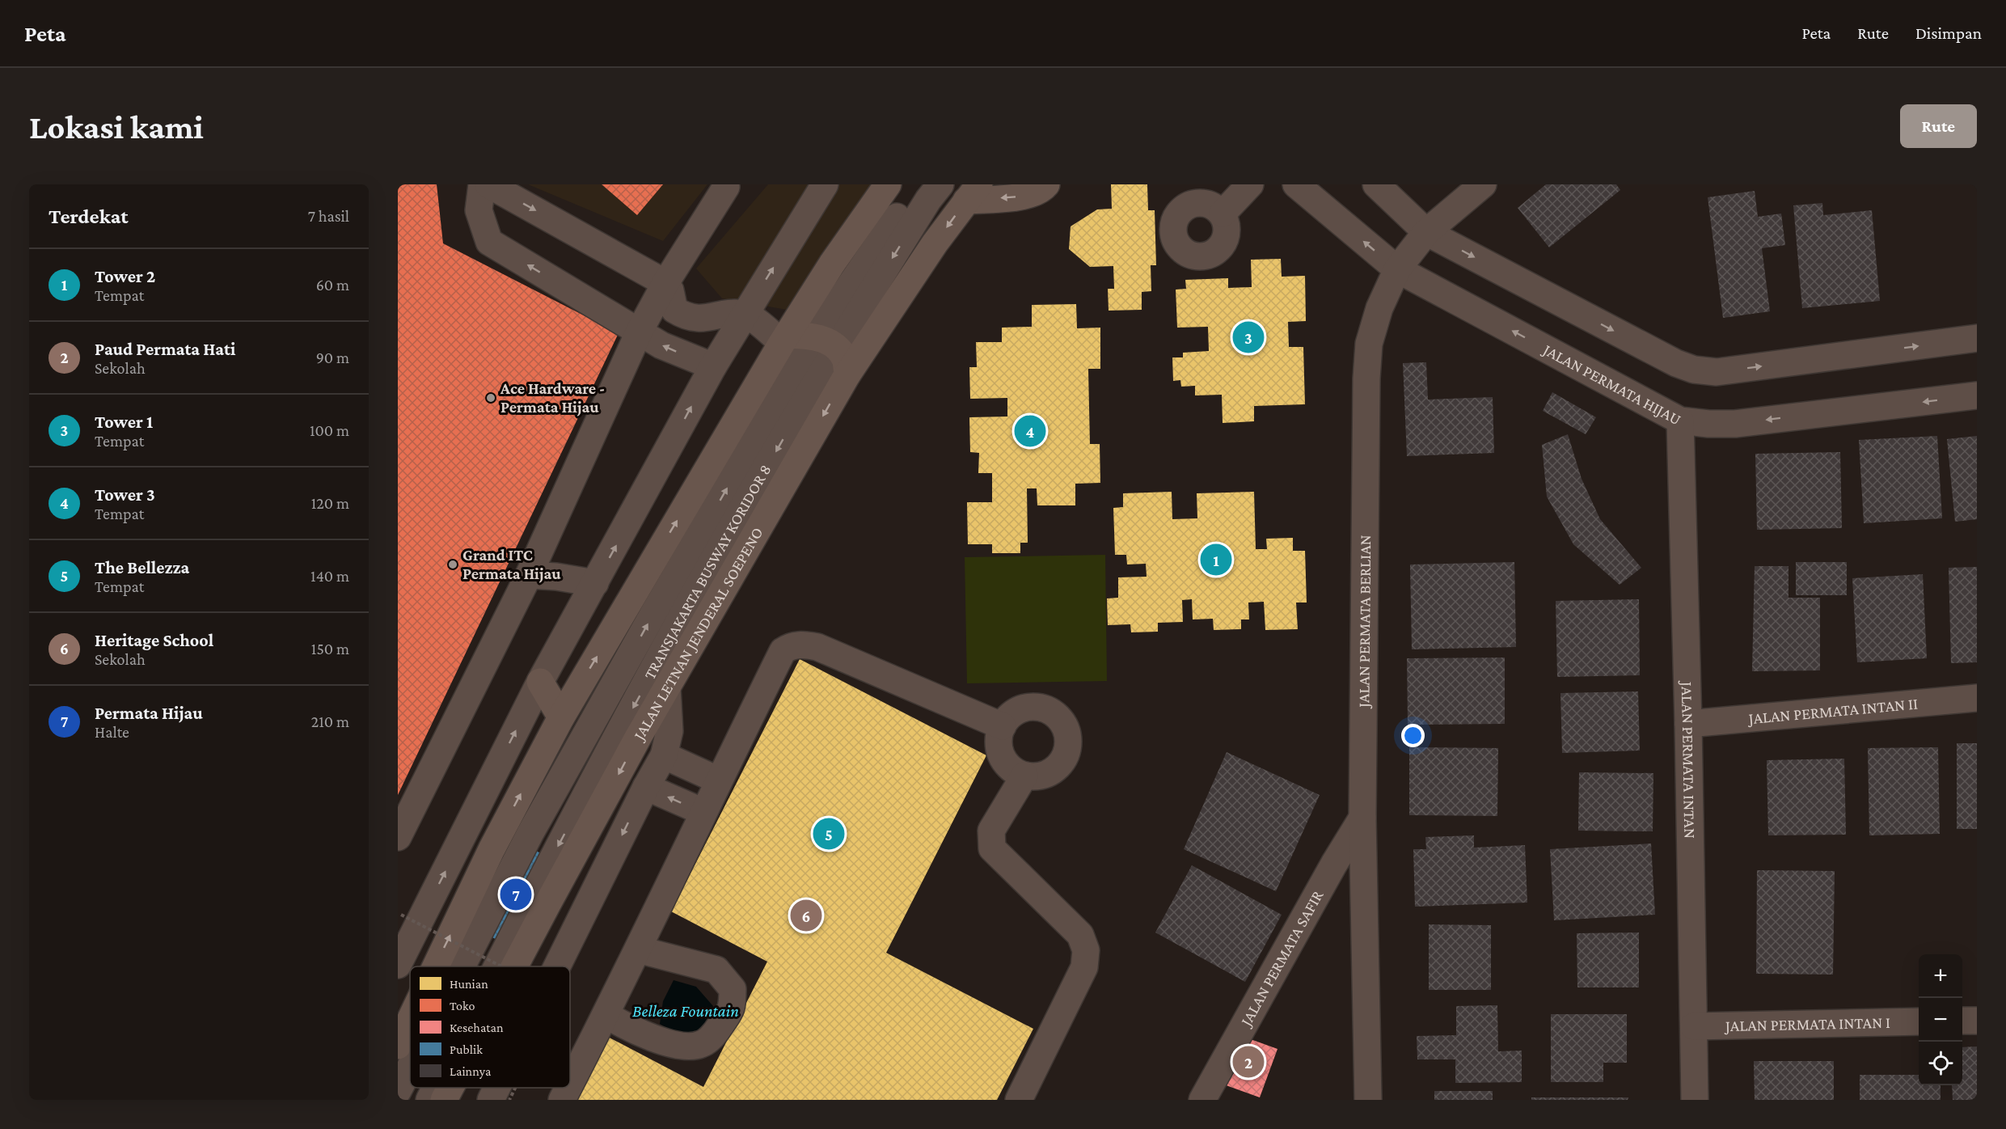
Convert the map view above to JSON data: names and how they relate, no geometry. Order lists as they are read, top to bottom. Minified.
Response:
{"streets":{"main road":["JALAN LETNAN JENDERAL SOEPENO"],"street":["JALAN PERMATA HIJAU","TRANSJAKARTA BUSWAY KORIDOR 8","JALAN PERMATA BERLIAN","JALAN PERMATA INTAN II","JALAN PERMATA INTAN","JALAN PERMATA SAFIR","JALAN PERMATA INTAN I"]},"crossings":[["JALAN PERMATA HIJAU","JALAN PERMATA BERLIAN"],["JALAN PERMATA HIJAU","JALAN PERMATA INTAN"],["JALAN PERMATA BERLIAN","JALAN PERMATA SAFIR"],["JALAN PERMATA INTAN II","JALAN PERMATA INTAN"],["JALAN PERMATA INTAN","JALAN PERMATA INTAN I"]],"water":["Belleza Fountain"],"places":["Ace Hardware - Permata Hijau","Grand ITC Permata Hijau"],"legend":["Hunian","Toko","Kesehatan","Publik","Lainnya"],"page":{"header":"Peta","nav":["Peta","Rute","Disimpan"],"buttons":"Rute","title":"Lokasi kami","heading":["Terdekat","7 hasil"],"list":[{"mark":"1","name":"Tower 2","note":"Tempat","value":"60 m"},{"mark":"2","name":"Paud Permata Hati","note":"Sekolah","value":"90 m"},{"mark":"3","name":"Tower 1","note":"Tempat","value":"100 m"},{"mark":"4","name":"Tower 3","note":"Tempat","value":"120 m"},{"mark":"5","name":"The Bellezza","note":"Tempat","value":"140 m"},{"mark":"6","name":"Heritage School","note":"Sekolah","value":"150 m"},{"mark":"7","name":"Permata Hijau","note":"Halte","value":"210 m"}],"pins":["3","4","1","5","7","6","2"],"map_buttons":["+","−"]}}
